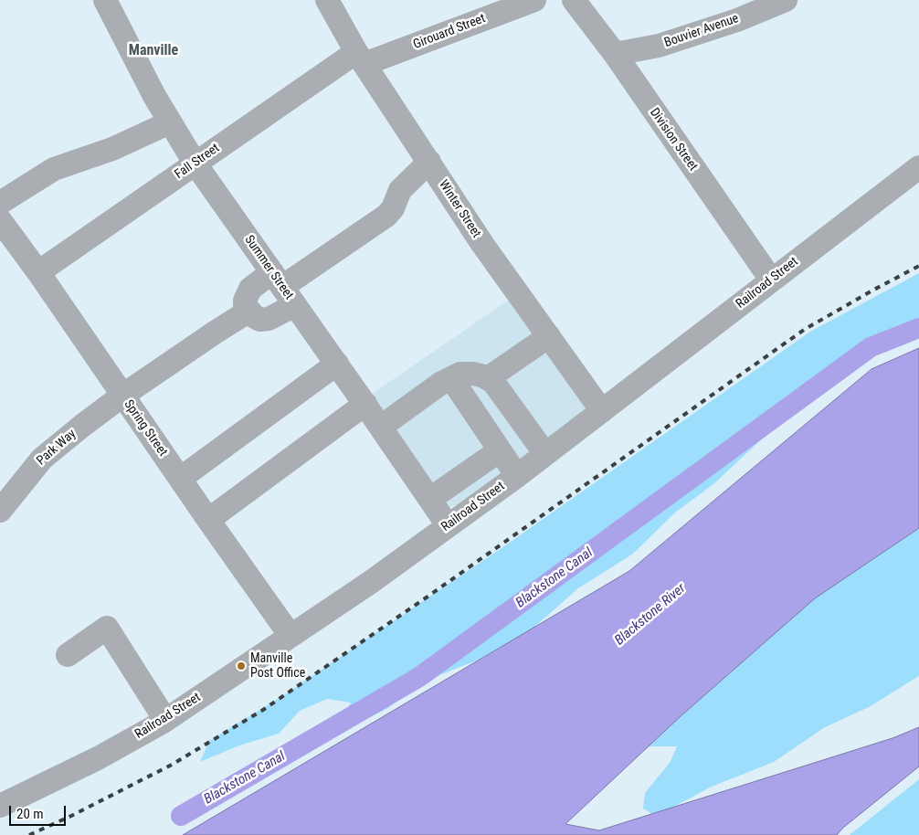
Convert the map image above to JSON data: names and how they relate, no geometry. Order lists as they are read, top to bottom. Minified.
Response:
{"streets":{"street":["Bouvier Avenue","Girouard Street","Division Street","Fall Street","Winter Street","Summer Street","Railroad Street","Spring Street","Park Way"]},"crossings":[["Bouvier Avenue","Division Street"],["Girouard Street","Fall Street"],["Girouard Street","Winter Street"],["Division Street","Railroad Street"],["Fall Street","Winter Street"],["Fall Street","Summer Street"],["Fall Street","Spring Street"],["Winter Street","Railroad Street"],["Summer Street","Railroad Street"],["Railroad Street","Spring Street"],["Spring Street","Park Way"]],"districts":["Manville"],"water":["Blackstone Canal","Blackstone River"],"places":["Manville Post Office"],"scale_bar":"20 m"}
